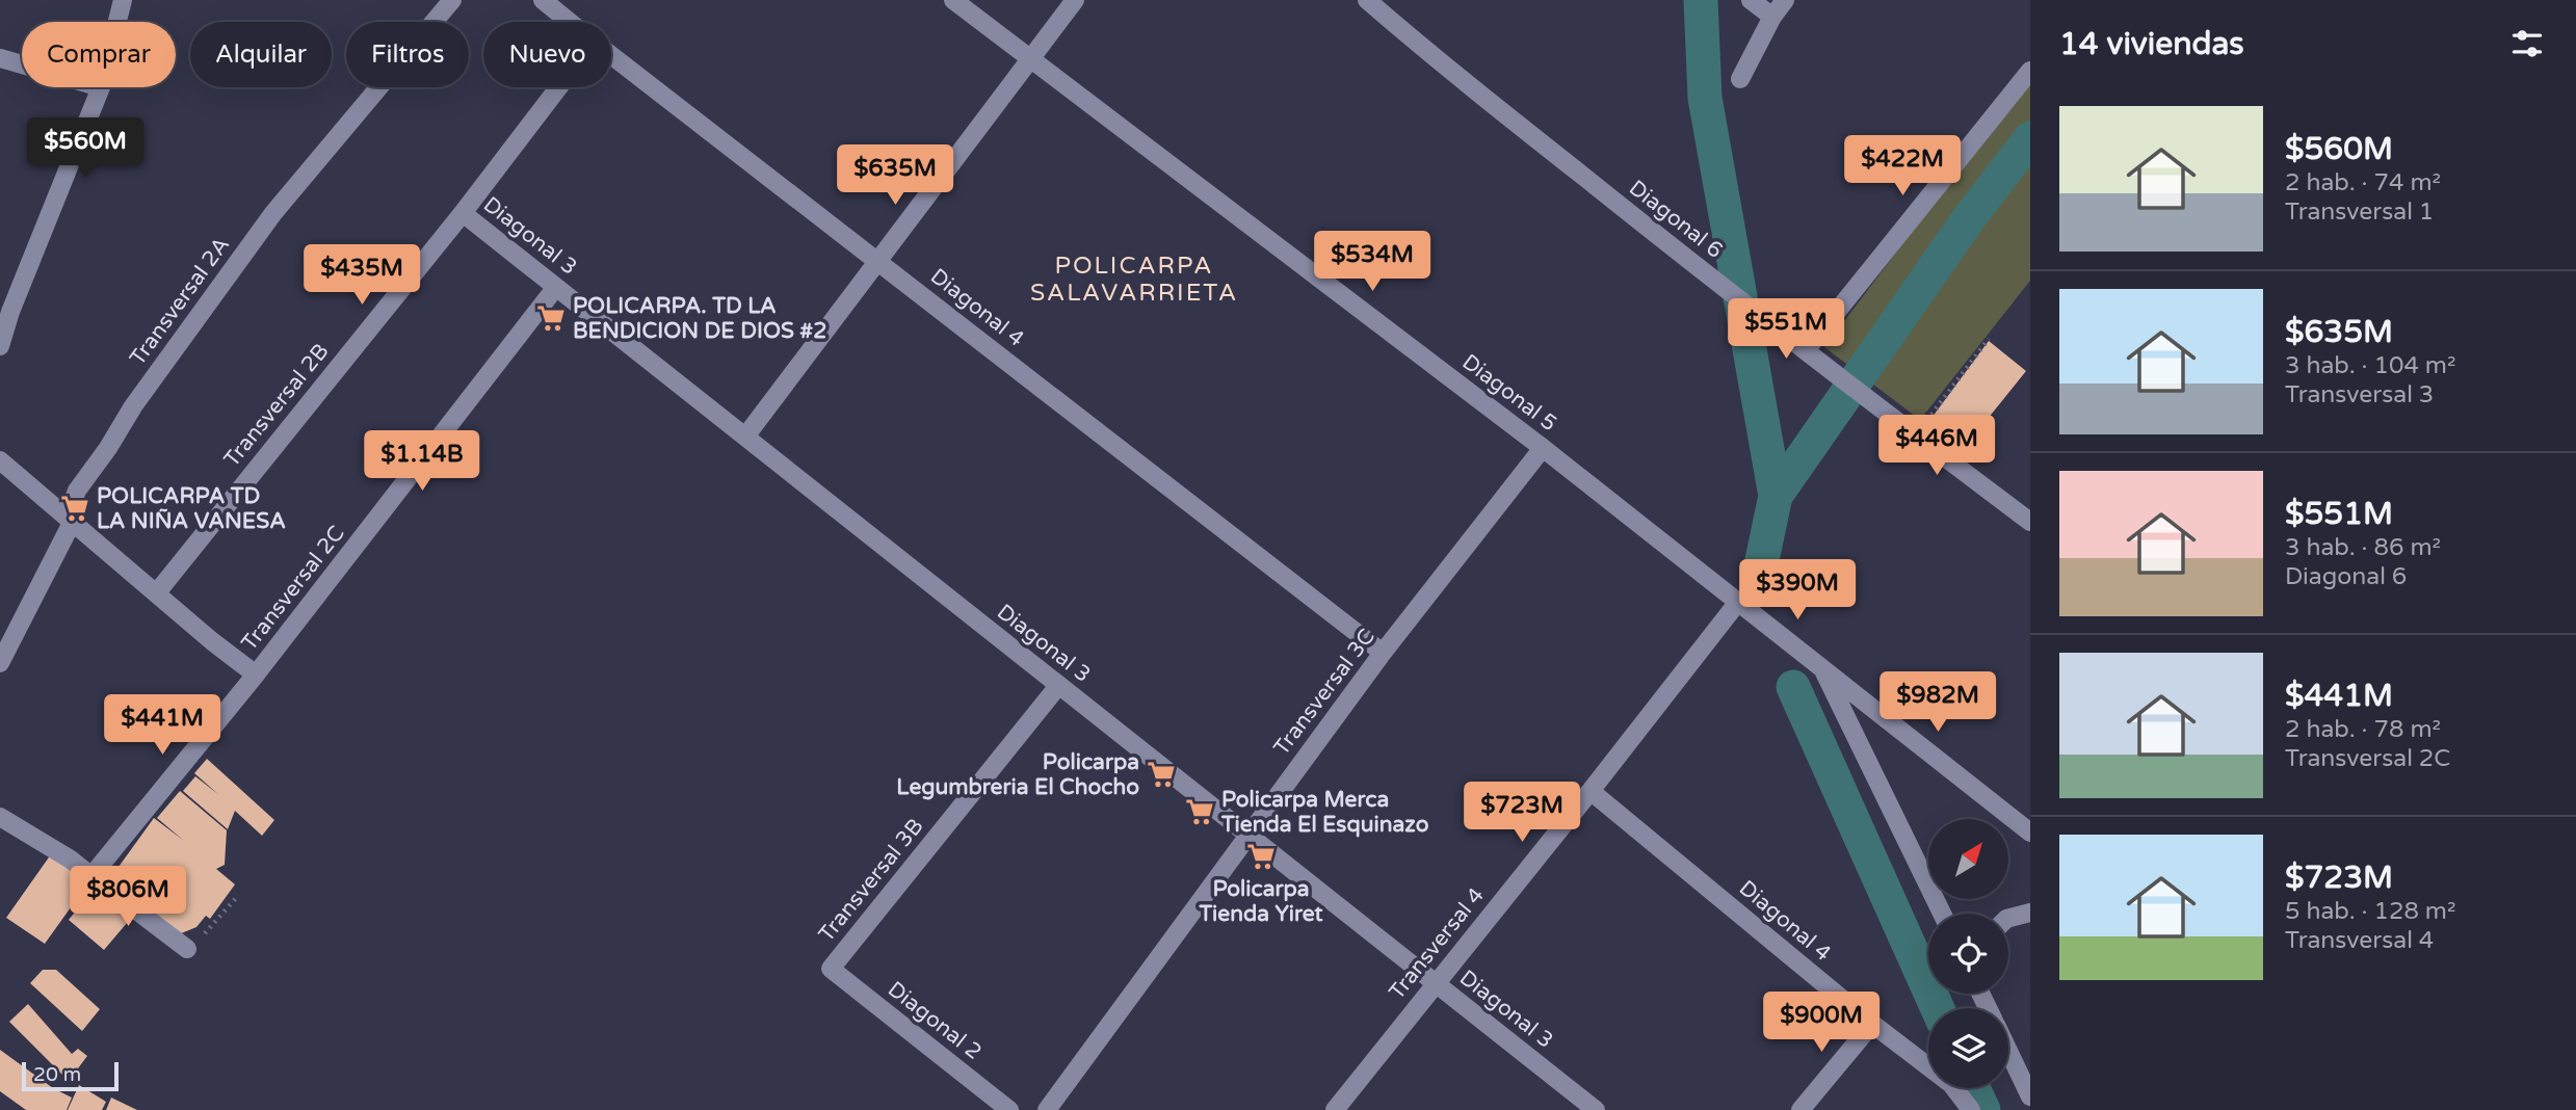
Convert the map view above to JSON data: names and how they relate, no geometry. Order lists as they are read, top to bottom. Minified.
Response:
{"streets":{"street":["Diagonal 6","Diagonal 3","Transversal 2A","Diagonal 4","Diagonal 5","Transversal 2B","Transversal 2C","Transversal 3C","Transversal 3B","Transversal 4","Diagonal 2"]},"crossings":[["Diagonal 3","Transversal 2B"],["Diagonal 3","Transversal 2C"],["Diagonal 3","Transversal 3C"],["Diagonal 3","Transversal 3B"],["Diagonal 3","Transversal 4"],["Diagonal 4","Transversal 3C"],["Diagonal 4","Transversal 4"],["Diagonal 5","Transversal 3C"],["Diagonal 5","Transversal 4"],["Transversal 3B","Diagonal 2"]],"districts":["POLICARPA SALAVARRIETA"],"places":{"supermarket":["POLICARPA. TD LA BENDICION DE DIOS #2","POLICARPA TD LA NIÑA VANESA","Policarpa Legumbreria El Chocho","Policarpa Merca Tienda El Esquinazo","Policarpa Tienda Yiret"]},"scale_bar":"20 m","north":"top right","page":{"heading":"14 viviendas","chip":["Comprar","Alquilar","Filtros","Nuevo"],"list":[{"name":"$560M","note":"2 hab. · 74 m² · Transversal 1"},{"name":"$635M","note":"3 hab. · 104 m² · Transversal 3"},{"name":"$551M","note":"3 hab. · 86 m² · Diagonal 6"},{"name":"$441M","note":"2 hab. · 78 m² · Transversal 2C"},{"name":"$723M","note":"5 hab. · 128 m² · Transversal 4"}],"price":["$560M","$422M","$635M","$534M","$435M","$551M","$446M","$1.14B","$390M","$982M","$441M","$723M","$806M","$900M"],"scale":"20 m"}}
